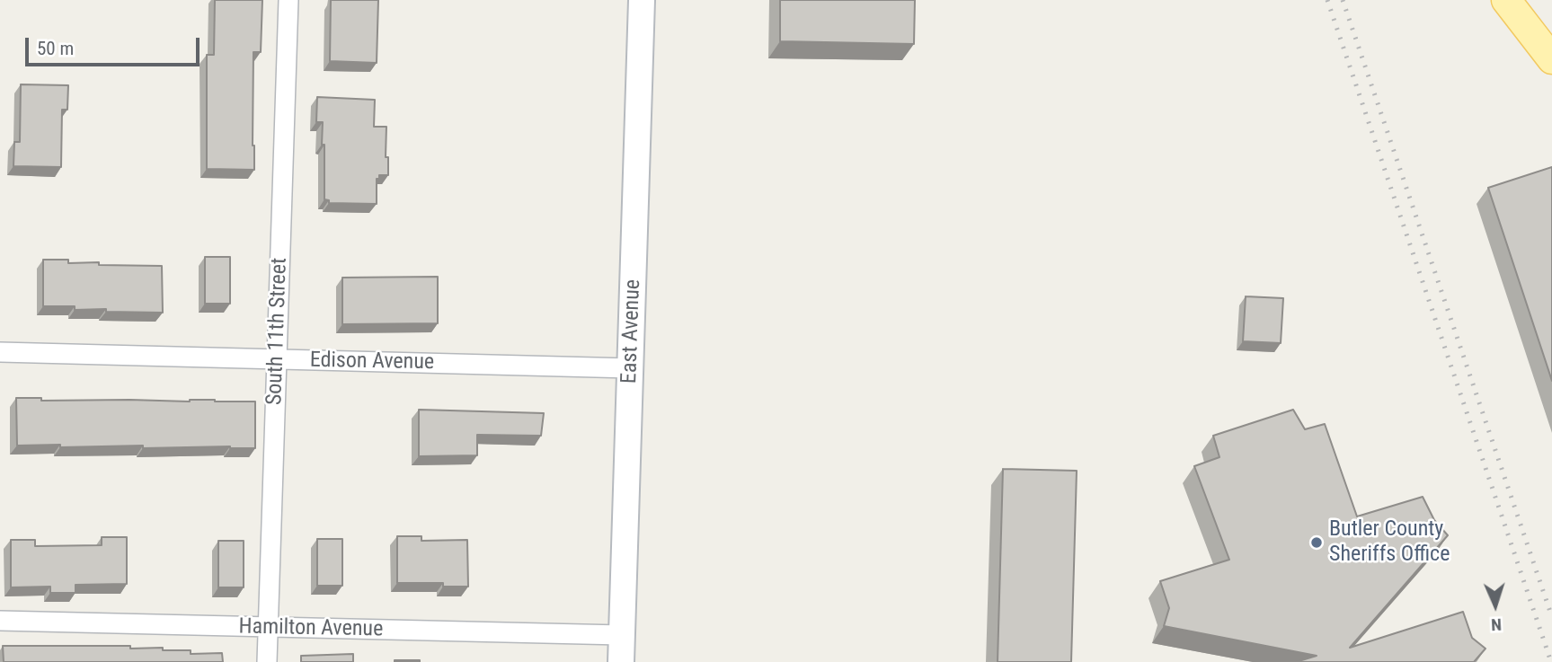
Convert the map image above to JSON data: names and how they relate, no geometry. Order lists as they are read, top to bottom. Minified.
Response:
{"streets":{"street":["South 11th Street","East Avenue","Edison Avenue","Hamilton Avenue"]},"crossings":[["South 11th Street","Edison Avenue"],["South 11th Street","Hamilton Avenue"],["East Avenue","Edison Avenue"],["East Avenue","Hamilton Avenue"]],"places":["Butler County Sheriffs Office"],"scale_bar":"50 m","north":"bottom"}
